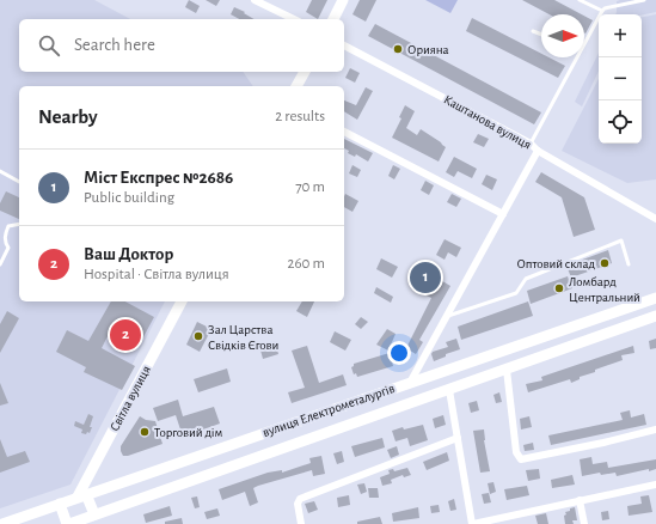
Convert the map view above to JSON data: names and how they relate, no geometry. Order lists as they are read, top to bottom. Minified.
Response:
{"streets":{"main road":["Світла вулиця","вулиця Електрометалургів"],"street":["Каштанова вулиця"]},"crossings":[["Світла вулиця","вулиця Електрометалургів"]],"places":["Орияна","Оптовий склад","Ломбард Центральний","Зал Царства Свідків Єгови","Торговий дім"],"north":"right","page":{"map_buttons":["+","−"],"search":"Search here","heading":["Nearby","2 results"],"list":[{"mark":"1","name":"Міст Експрес №2686","note":"Public building","value":"70 m"},{"mark":"2","name":"Ваш Доктор","note":"Hospital · Світла вулиця","value":"260 m"}],"pins":["1","2"]}}
